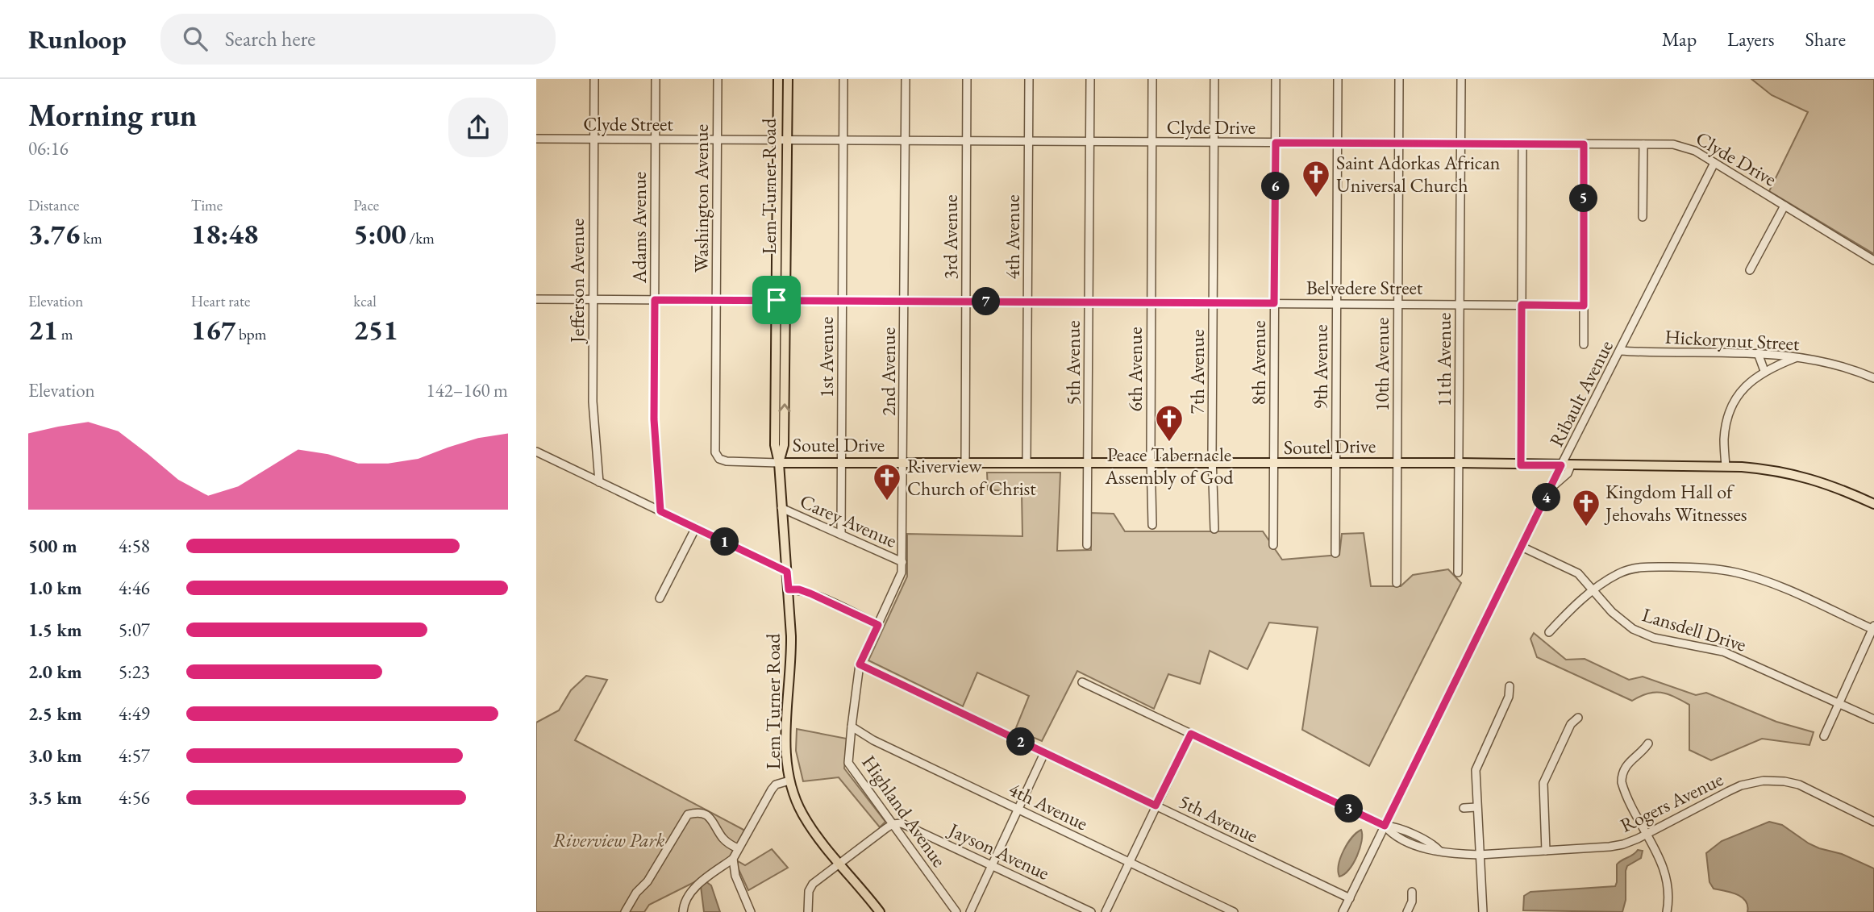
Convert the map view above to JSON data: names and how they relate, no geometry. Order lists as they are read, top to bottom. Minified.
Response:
{"streets":{"main road":["Lem Turner Road","Soutel Drive"],"street":["Clyde Street","Clyde Drive","Washington Avenue","Adams Avenue","3rd Avenue","4th Avenue","Jefferson Avenue","Belvedere Street","Hickorynut Street","1st Avenue","11th Avenue","5th Avenue","8th Avenue","10th Avenue","9th Avenue","6th Avenue","2nd Avenue","7th Avenue","Ribault Avenue","Carey Avenue","Lansdell Drive","Rogers Avenue","Highland Avenue","Jayson Avenue"]},"crossings":[["Clyde Street","Clyde Drive"],["Clyde Street","Lem Turner Road"],["Clyde Street","Washington Avenue"],["Clyde Street","Adams Avenue"],["Clyde Street","Jefferson Avenue"],["Clyde Drive","Lem Turner Road"],["Clyde Drive","3rd Avenue"],["Clyde Drive","4th Avenue"],["Clyde Drive","1st Avenue"],["Clyde Drive","11th Avenue"],["Clyde Drive","5th Avenue"],["Clyde Drive","8th Avenue"],["Clyde Drive","10th Avenue"],["Clyde Drive","9th Avenue"],["Clyde Drive","6th Avenue"],["Clyde Drive","2nd Avenue"],["Clyde Drive","7th Avenue"],["Clyde Drive","Ribault Avenue"],["Lem Turner Road","Washington Avenue"],["Lem Turner Road","Belvedere Street"],["Lem Turner Road","Soutel Drive"],["Lem Turner Road","Carey Avenue"],["Washington Avenue","Belvedere Street"],["Washington Avenue","Soutel Drive"],["Adams Avenue","Belvedere Street"],["3rd Avenue","Belvedere Street"],["3rd Avenue","Soutel Drive"],["4th Avenue","Belvedere Street"],["4th Avenue","Soutel Drive"],["4th Avenue","Highland Avenue"],["Jefferson Avenue","Belvedere Street"],["Belvedere Street","1st Avenue"],["Belvedere Street","11th Avenue"],["Belvedere Street","5th Avenue"],["Belvedere Street","8th Avenue"],["Belvedere Street","10th Avenue"],["Belvedere Street","9th Avenue"],["Belvedere Street","6th Avenue"],["Belvedere Street","2nd Avenue"],["Belvedere Street","7th Avenue"],["Hickorynut Street","Ribault Avenue"],["1st Avenue","Soutel Drive"],["1st Avenue","Carey Avenue"],["11th Avenue","Soutel Drive"],["5th Avenue","Ribault Avenue"],["5th Avenue","Soutel Drive"],["5th Avenue","Highland Avenue"],["8th Avenue","Soutel Drive"],["10th Avenue","Soutel Drive"],["9th Avenue","Soutel Drive"],["6th Avenue","Soutel Drive"],["2nd Avenue","Soutel Drive"],["2nd Avenue","Carey Avenue"],["2nd Avenue","Highland Avenue"],["7th Avenue","Soutel Drive"],["Ribault Avenue","Soutel Drive"],["Ribault Avenue","Lansdell Drive"],["Ribault Avenue","Rogers Avenue"],["Carey Avenue","Highland Avenue"],["Highland Avenue","Jayson Avenue"]],"parks":["Riverview Park"],"places":{"church":["Saint Adorkas African Universal Church","Peace Tabernacle Assembly of God","Riverview Church of Christ","Kingdom Hall of Jehovahs Witnesses"]},"page":{"header":"Runloop","search":"Search here","nav":["Map","Layers","Share"],"heading":["Morning run","06:16"],"pins":["6","5","7","4","1","2","3"],"stats":[["Distance","3.76 km"],["Time","18:48"],["Pace","5:00 /km"],["Elevation","21 m"],["Heart rate","167 bpm"],["kcal","251"]],"chart":["Elevation","142–160 m"],"list":[{"name":"500 m","note":"4:58"},{"name":"1.0 km","note":"4:46"},{"name":"1.5 km","note":"5:07"},{"name":"2.0 km","note":"5:23"},{"name":"2.5 km","note":"4:49"},{"name":"3.0 km","note":"4:57"},{"name":"3.5 km","note":"4:56"}]}}
